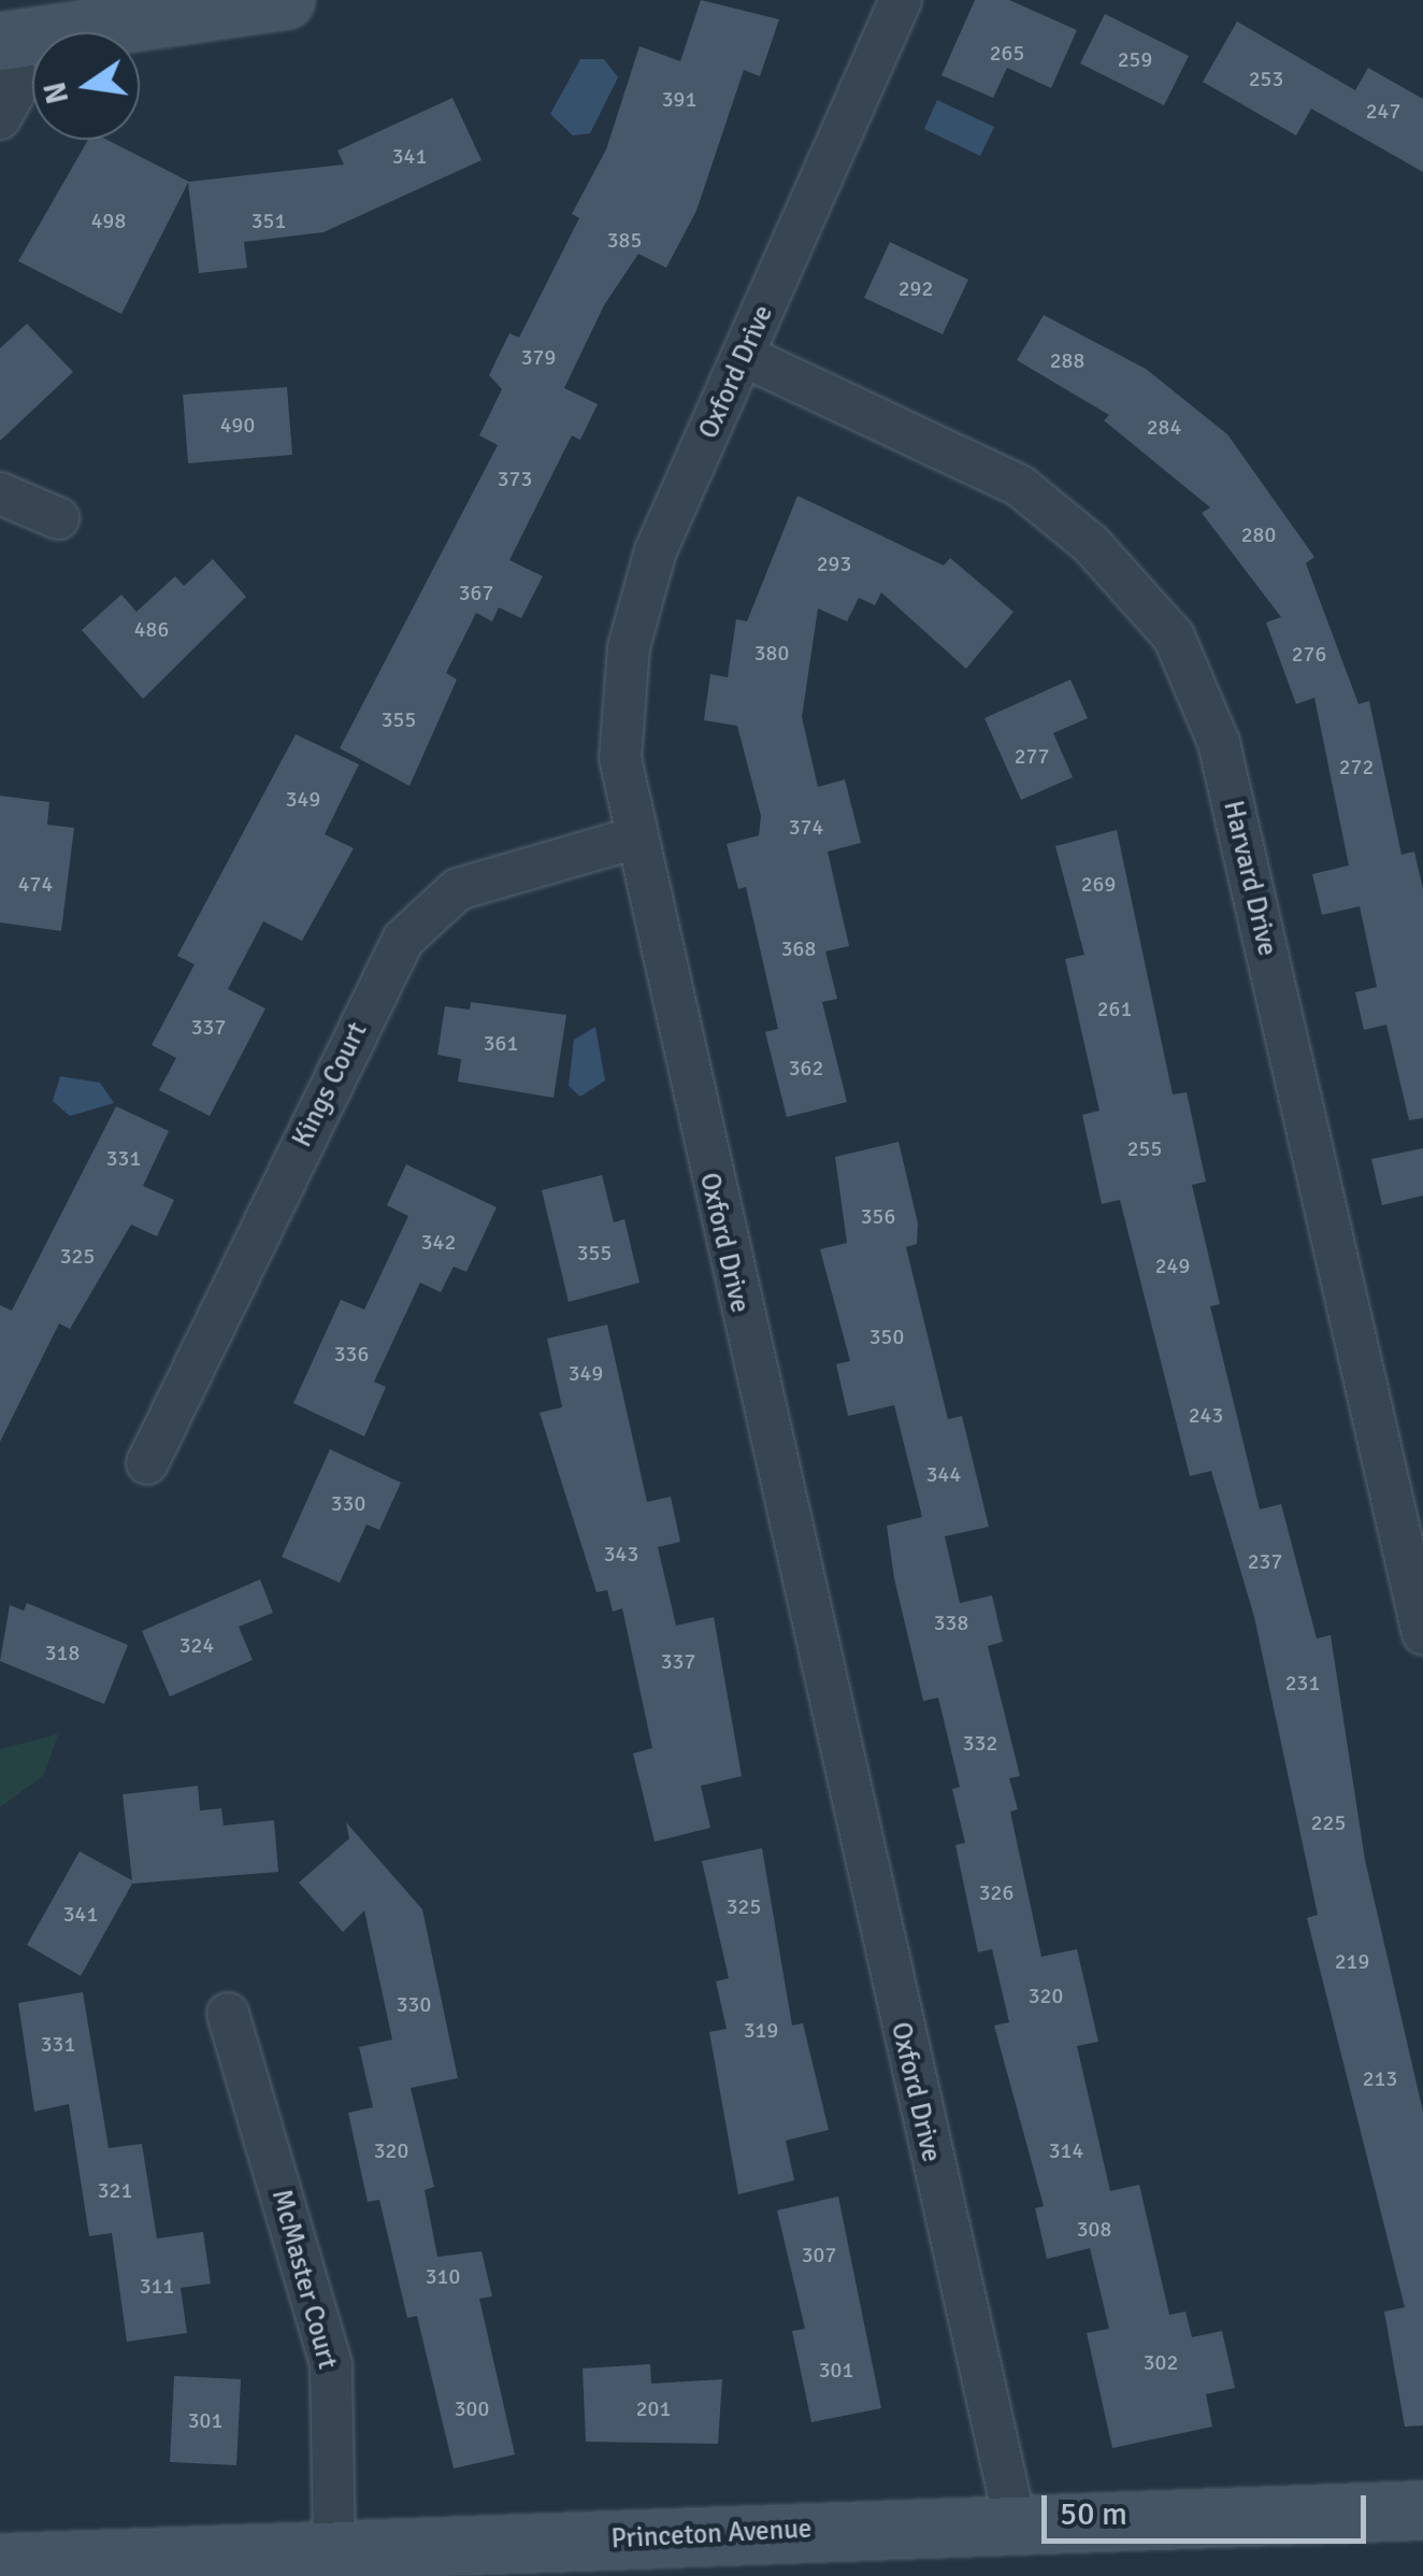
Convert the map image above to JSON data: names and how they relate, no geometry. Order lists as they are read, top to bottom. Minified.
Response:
{"streets":{"street":["Oxford Drive","Harvard Drive","Kings Court","McMaster Court","Princeton Avenue"]},"crossings":[["Oxford Drive","Harvard Drive"],["Oxford Drive","Kings Court"],["Oxford Drive","Princeton Avenue"],["McMaster Court","Princeton Avenue"]],"house_numbers":["265","259","253","391","247","341","498","351","385","292","379","288","490","284","373","280","293","367","486","380","276","355","277","272","349","374","474","269","368","261","337","361","362","255","331","356","342","355","325","249","350","336","349","243","344","330","343","237","338","324","318","337","231","332","225","326","325","341","219","320","330","319","331","213","320","314","321","308","307","310","311","302","301","300","201","301"],"scale_bar":"50 m","north":"left"}
